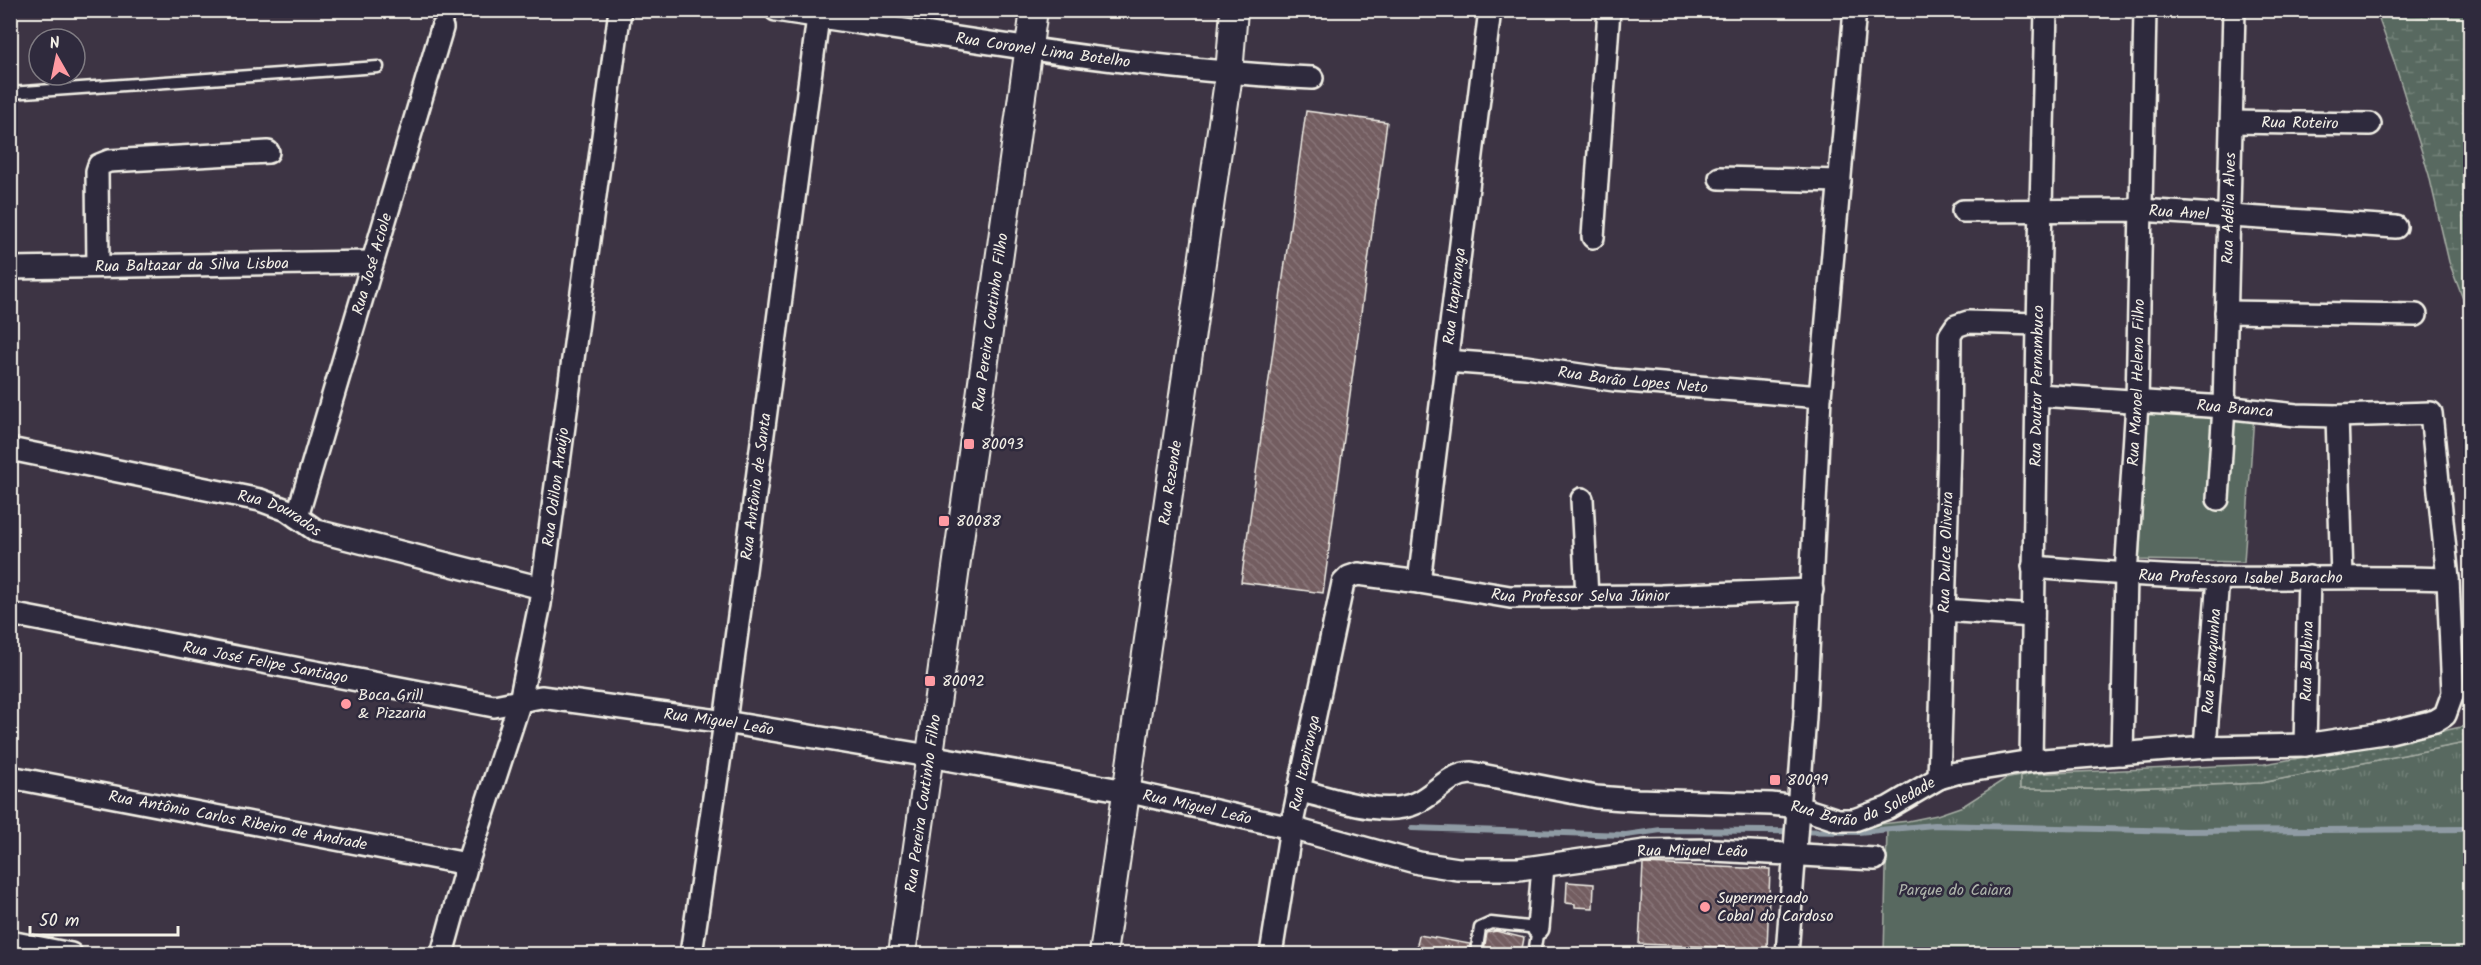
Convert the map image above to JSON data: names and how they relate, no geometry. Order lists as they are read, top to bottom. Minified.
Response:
{"streets":{"street":["Rua Coronel Lima Botelho","Rua Roteiro","Rua Adélia Alves","Rua Anel","Rua José Aciole","Rua Baltazar da Silva Lisboa","Rua Itapiranga","Rua Pereira Coutinho Filho","Rua Barão Lopes Neto","Rua Manoel Heleno Filho","Rua Doutor Pernambuco","Rua Branca","Rua Rezende","Rua Antônio de Santa","Rua Odilon Araújo","Rua Dourados","Rua Dulce Oliveira","Rua Professora Isabel Baracho","Rua Professor Selva Júnior","Rua Balbina","Rua Branquinha","Rua José Felipe Santiago","Rua Miguel Leão","Rua Barão da Soledade","Rua Antônio Carlos Ribeiro de Andrade"]},"crossings":[["Rua Coronel Lima Botelho","Rua Pereira Coutinho Filho"],["Rua Coronel Lima Botelho","Rua Rezende"],["Rua Coronel Lima Botelho","Rua Antônio de Santa"],["Rua Roteiro","Rua Adélia Alves"],["Rua Adélia Alves","Rua Anel"],["Rua Adélia Alves","Rua Branca"],["Rua Anel","Rua Manoel Heleno Filho"],["Rua Anel","Rua Doutor Pernambuco"],["Rua José Aciole","Rua Baltazar da Silva Lisboa"],["Rua José Aciole","Rua Dourados"],["Rua Itapiranga","Rua Barão Lopes Neto"],["Rua Itapiranga","Rua Professor Selva Júnior"],["Rua Itapiranga","Rua Miguel Leão"],["Rua Itapiranga","Rua Barão da Soledade"],["Rua Pereira Coutinho Filho","Rua Miguel Leão"],["Rua Manoel Heleno Filho","Rua Branca"],["Rua Manoel Heleno Filho","Rua Professora Isabel Baracho"],["Rua Manoel Heleno Filho","Rua Barão da Soledade"],["Rua Doutor Pernambuco","Rua Branca"],["Rua Doutor Pernambuco","Rua Dulce Oliveira"],["Rua Doutor Pernambuco","Rua Professora Isabel Baracho"],["Rua Doutor Pernambuco","Rua Barão da Soledade"],["Rua Branca","Rua Professora Isabel Baracho"],["Rua Branca","Rua Barão da Soledade"],["Rua Rezende","Rua Miguel Leão"],["Rua Antônio de Santa","Rua Miguel Leão"],["Rua Odilon Araújo","Rua Dourados"],["Rua Odilon Araújo","Rua José Felipe Santiago"],["Rua Odilon Araújo","Rua Miguel Leão"],["Rua Odilon Araújo","Rua Antônio Carlos Ribeiro de Andrade"],["Rua Dulce Oliveira","Rua Barão da Soledade"],["Rua Professora Isabel Baracho","Rua Balbina"],["Rua Professora Isabel Baracho","Rua Branquinha"],["Rua Professora Isabel Baracho","Rua Barão da Soledade"],["Rua Balbina","Rua Barão da Soledade"],["Rua Branquinha","Rua Barão da Soledade"],["Rua José Felipe Santiago","Rua Miguel Leão"]],"parks":["Parque do Caiara"],"places":{"transit":["80093","80088","80092","80099"],"other":["Boca Grill & Pizzaria","Supermercado Cobal do Cardoso"]},"scale_bar":"50 m","north":"top"}
